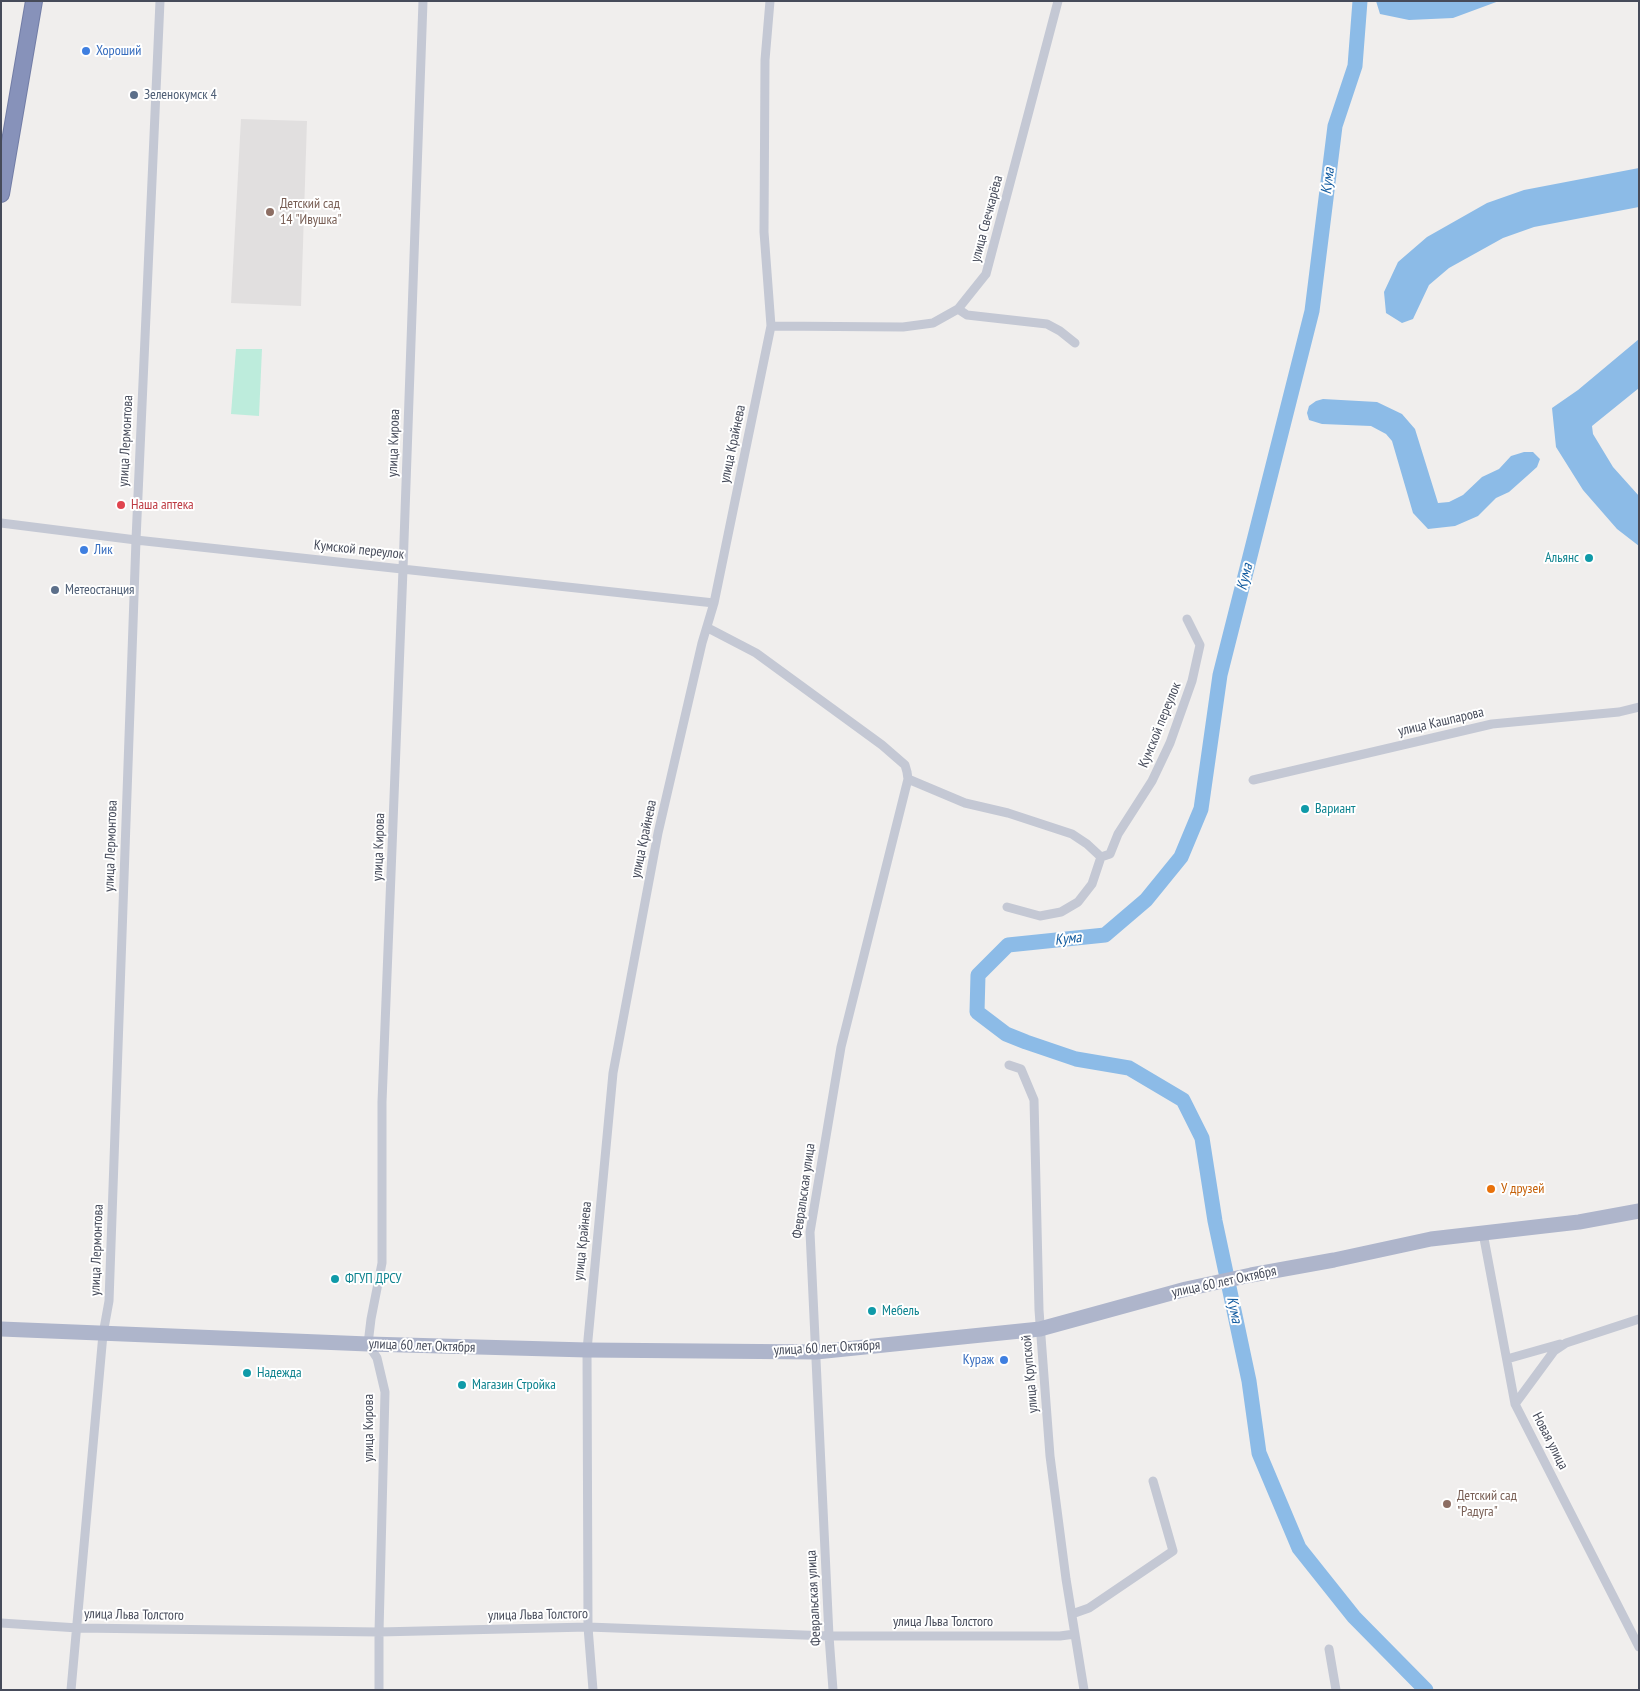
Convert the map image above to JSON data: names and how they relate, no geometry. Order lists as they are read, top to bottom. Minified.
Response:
{"streets":{"main road":["улица 60 лет Октября"],"street":["улица Свечкарёва","улица Лермонтова","улица Кирова","улица Крайнева","Кумской переулок","улица Кашпарова","Февральская улица","улица Крупской","Новая улица","улица Льва Толстого"]},"crossings":[["улица Свечкарёва","улица Крайнева"],["улица Лермонтова","Кумской переулок"],["улица Лермонтова","улица 60 лет Октября"],["улица Лермонтова","улица Льва Толстого"],["улица Кирова","Кумской переулок"],["улица Кирова","улица 60 лет Октября"],["улица Кирова","улица Льва Толстого"],["улица Крайнева","Кумской переулок"],["улица Крайнева","Февральская улица"],["улица Крайнева","улица 60 лет Октября"],["улица Крайнева","улица Льва Толстого"],["Февральская улица","улица 60 лет Октября"],["Февральская улица","улица Льва Толстого"],["улица 60 лет Октября","улица Крупской"],["улица 60 лет Октября","Новая улица"],["улица Крупской","улица Льва Толстого"]],"water":["Кума"],"places":["Хороший","Зеленокумск 4","Детский сад 14 \"Ивушка\"","Наша аптека","Лик","Альянс","Метеостанция","Вариант","У друзей","ФГУП ДРСУ","Мебель","Кураж","Надежда","Магазин Стройка","Детский сад \"Радуга\""]}
